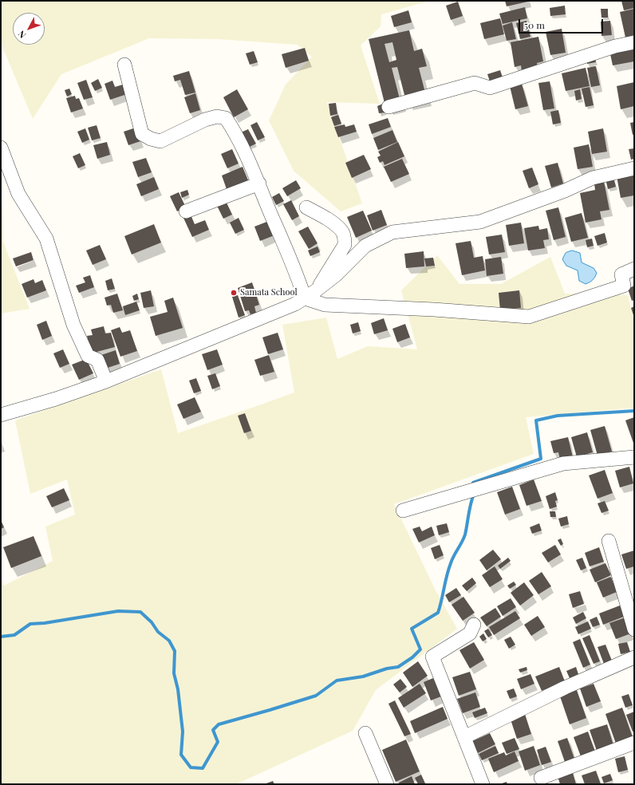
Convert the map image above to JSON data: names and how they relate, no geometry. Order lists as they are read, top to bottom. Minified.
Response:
{"places":["Samata School"],"scale_bar":"50 m","north":"bottom left"}
